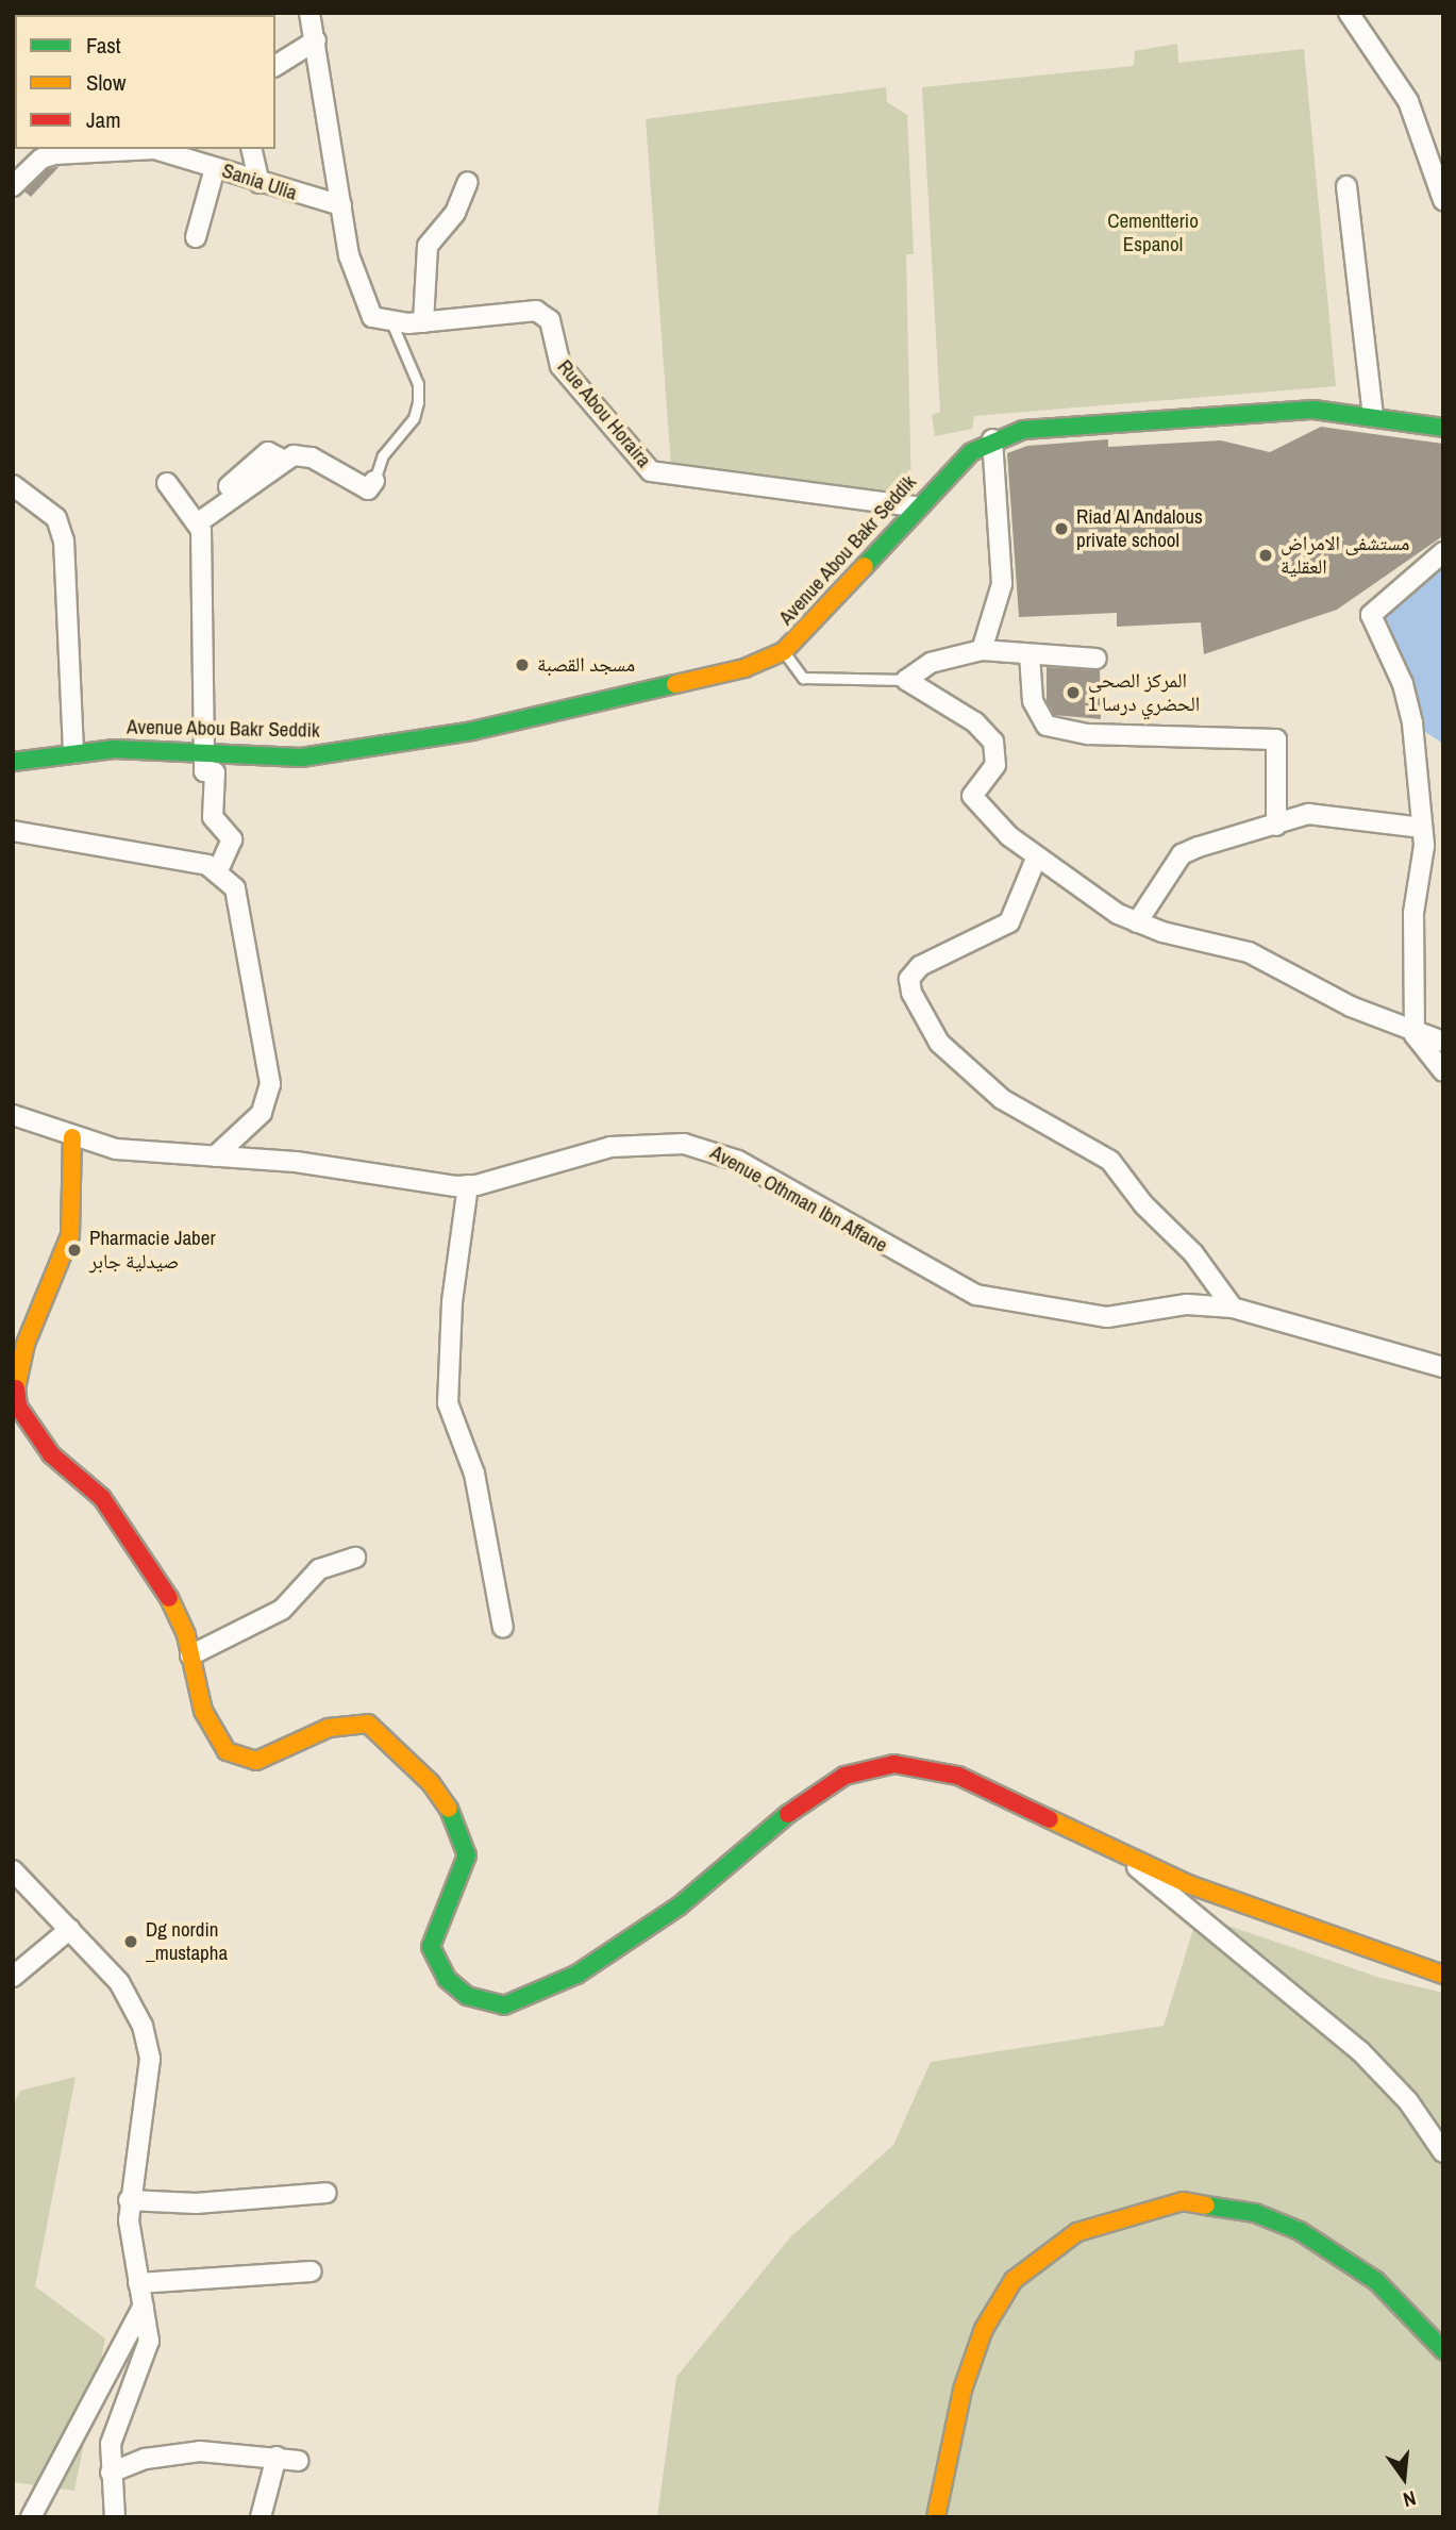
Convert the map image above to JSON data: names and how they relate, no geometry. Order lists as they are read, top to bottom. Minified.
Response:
{"streets":{"street":["Sania Ulia","Rue Abou Horaira","Avenue Abou Bakr Seddik","Avenue Othman Ibn Affane"]},"crossings":[["Rue Abou Horaira","Avenue Abou Bakr Seddik"]],"parks":["Cementterio Espanol"],"places":["Riad Al Andalous private school","مستشفى الامراض العقلية","مسجد القصبة","المركز الصحي الحضري درسا 1","Pharmacie Jaber صيدلية جابر","Dg nordin _mustapha"],"legend":["Fast","Slow","Jam"],"north":"bottom"}
